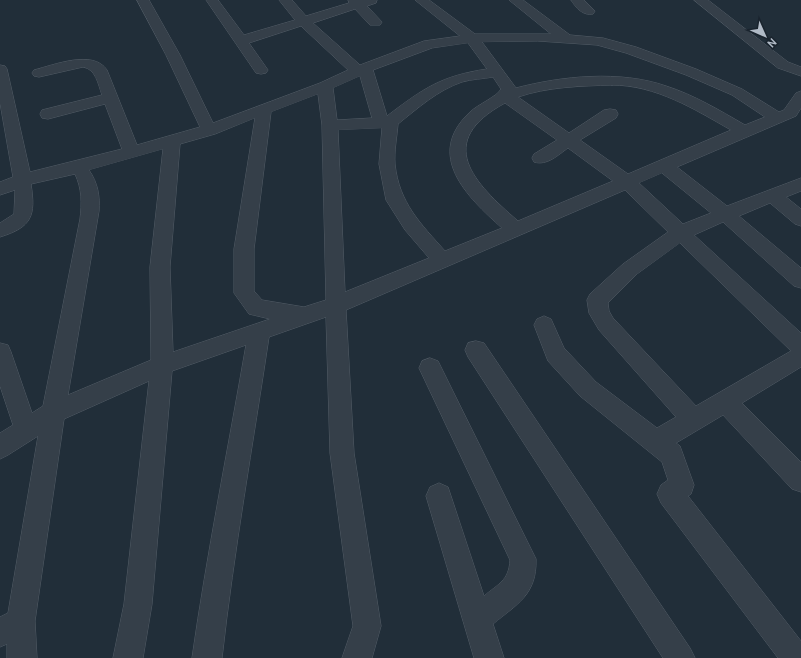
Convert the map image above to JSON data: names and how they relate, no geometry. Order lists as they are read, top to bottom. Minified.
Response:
{"north":"bottom right"}
